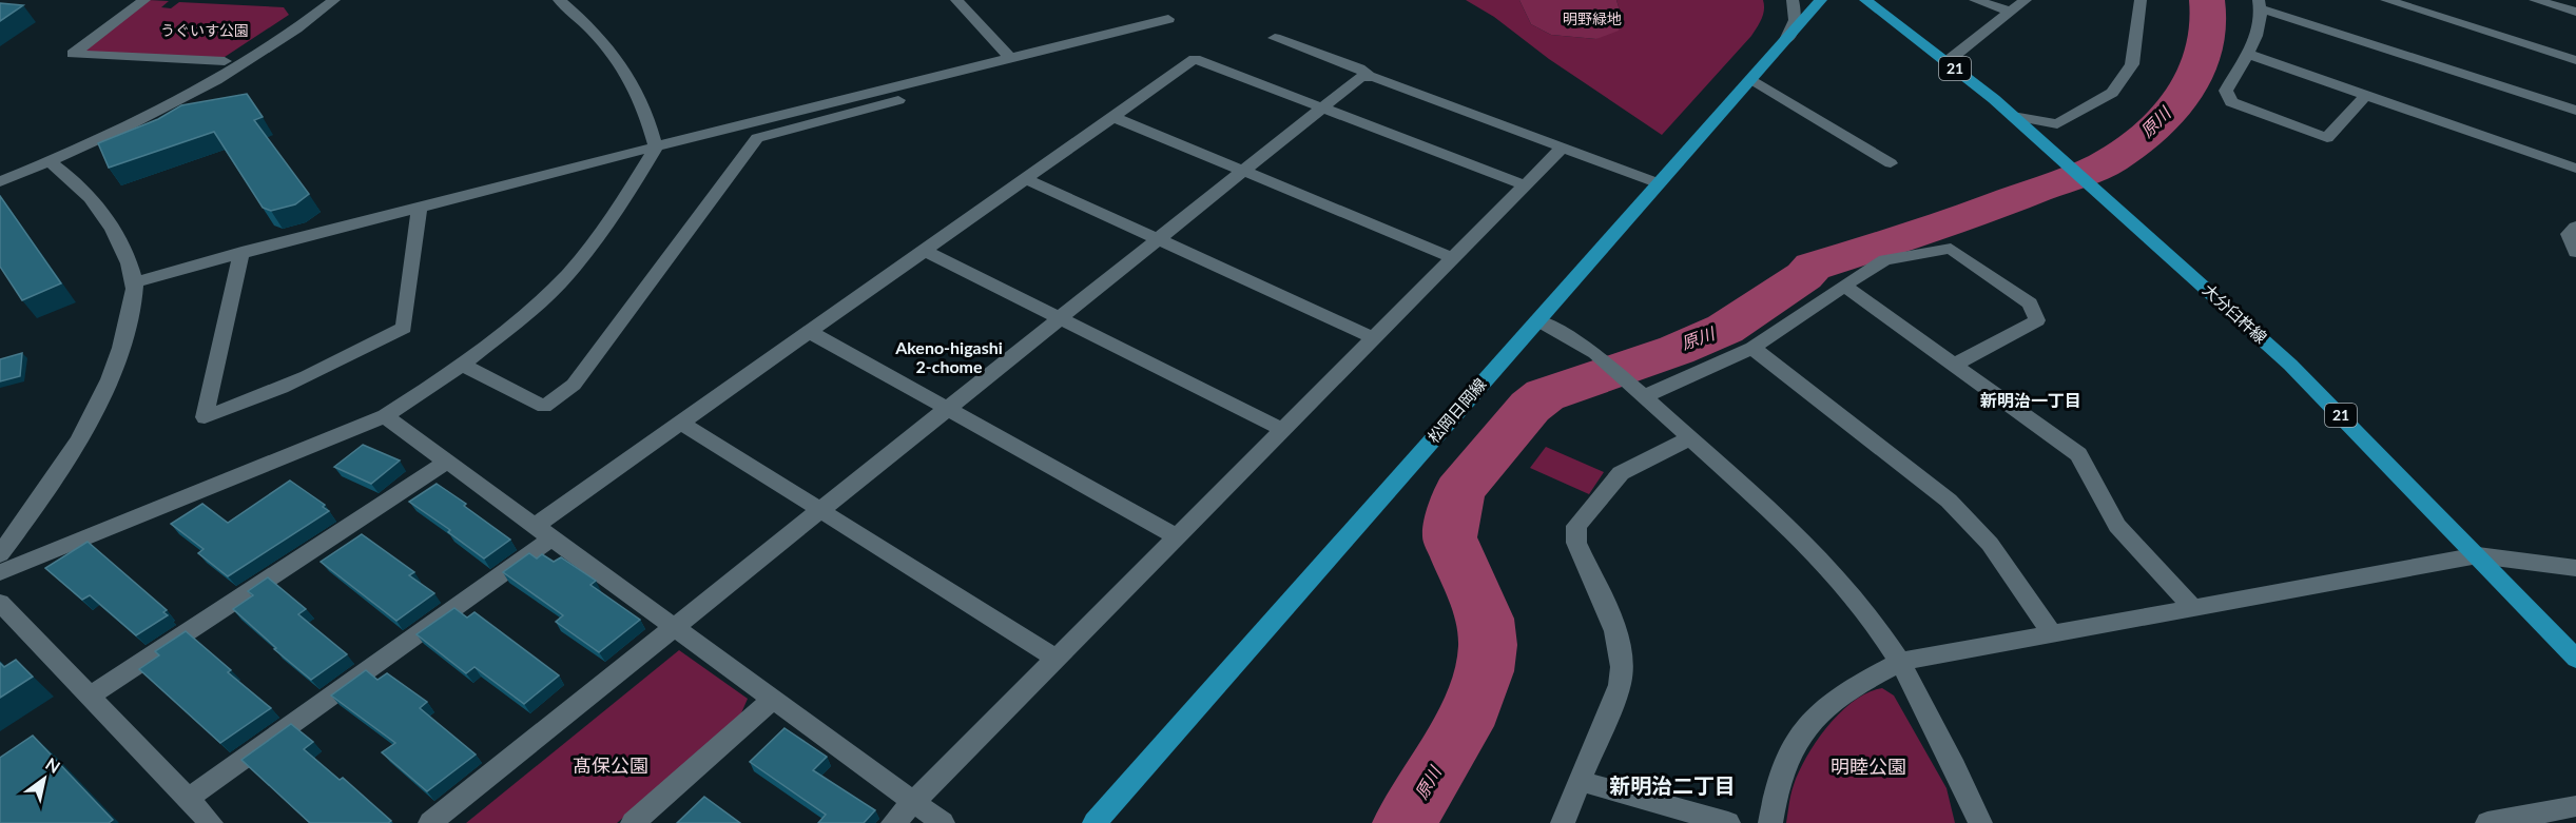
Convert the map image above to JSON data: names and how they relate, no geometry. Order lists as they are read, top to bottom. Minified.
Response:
{"streets":{"main road":["21","大分臼杵線","松岡日岡線"]},"districts":["Akeno-higashi 2-chome","新明治一丁目","新明治二丁目"],"water":["原川"],"parks":["明野緑地","うぐいす公園","髙保公園","明睦公園"],"north":"top right"}
